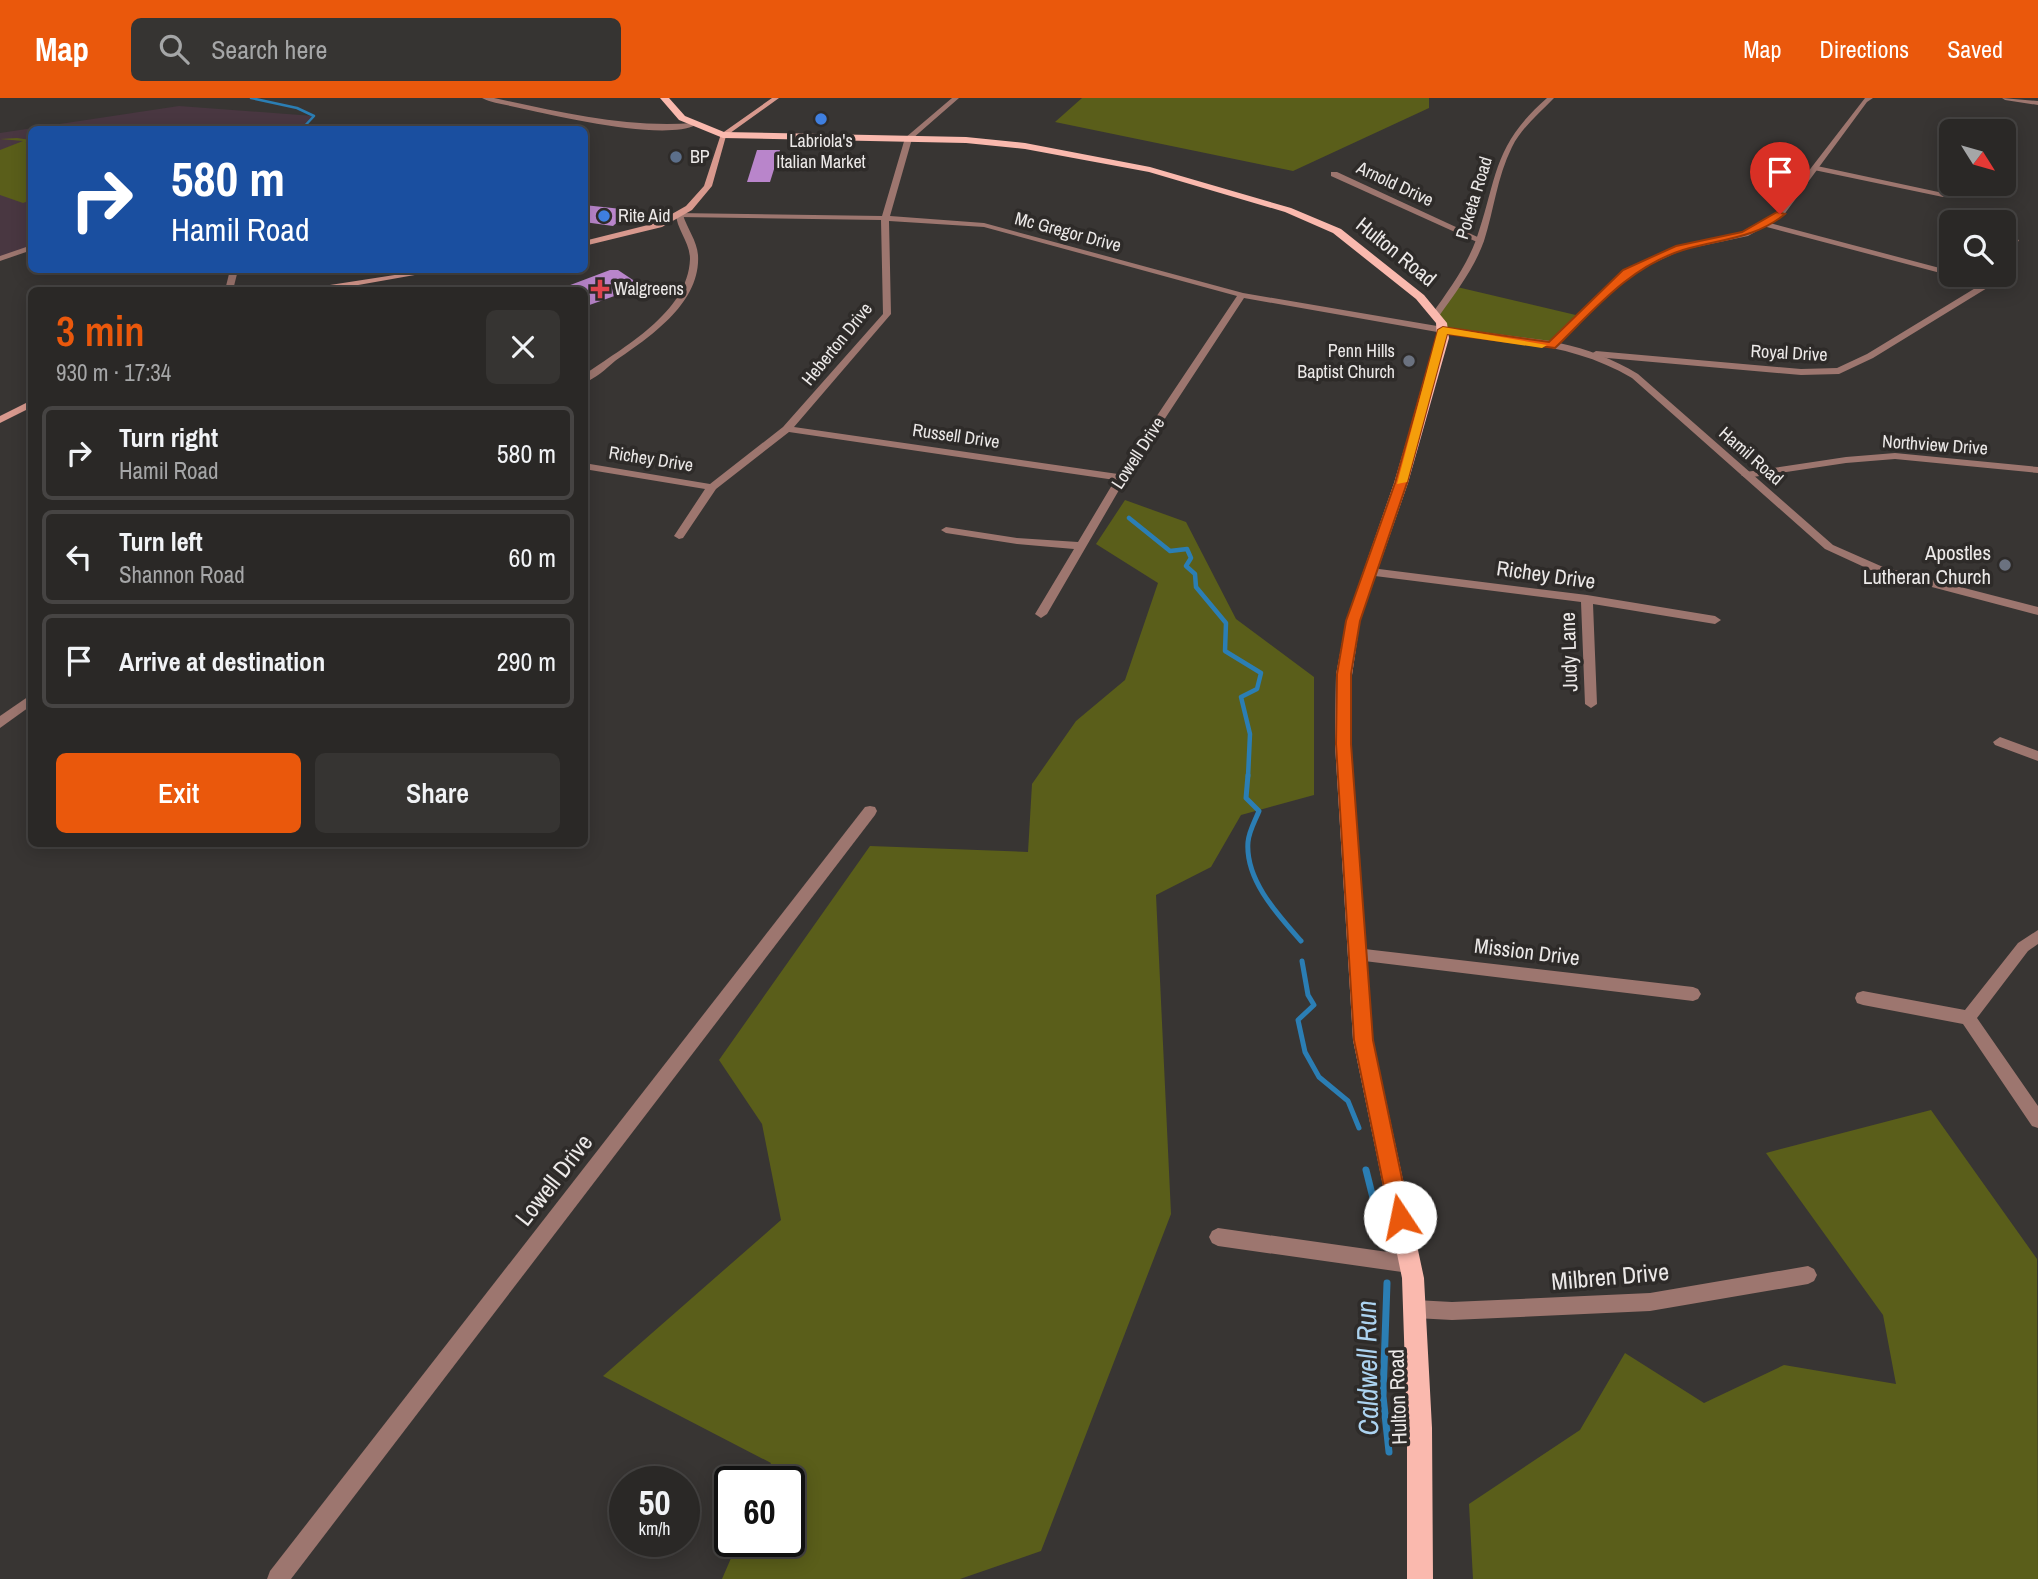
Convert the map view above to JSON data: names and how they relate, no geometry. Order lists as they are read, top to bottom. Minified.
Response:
{"streets":{"main road":["Hulton Road"],"street":["Arnold Drive","Poketa Road","Mc Gregor Drive","Heberton Drive","Royal Drive","Russell Drive","Northview Drive","Lowell Drive","Hamil Road","Richey Drive","Judy Lane","Mission Drive","Milbren Drive"]},"crossings":[["Arnold Drive","Poketa Road"],["Poketa Road","Hulton Road"],["Mc Gregor Drive","Hulton Road"],["Mc Gregor Drive","Heberton Drive"],["Mc Gregor Drive","Lowell Drive"],["Mc Gregor Drive","Hamil Road"],["Hulton Road","Heberton Drive"],["Hulton Road","Hamil Road"],["Hulton Road","Richey Drive"],["Hulton Road","Mission Drive"],["Hulton Road","Milbren Drive"],["Heberton Drive","Russell Drive"],["Heberton Drive","Richey Drive"],["Royal Drive","Hamil Road"],["Russell Drive","Lowell Drive"],["Northview Drive","Hamil Road"],["Richey Drive","Judy Lane"]],"water":["Caldwell Run"],"places":{"other":["Labriola's Italian Market","BP","Rite Aid","Penn Hills Baptist Church","Apostles Lutheran Church"],"health":["Walgreens"]},"north":"bottom right","page":{"header":"Map","search":"Search here","nav":["Map","Directions","Saved"],"turn":["580 m","Hamil Road"],"heading":["3 min","930 m · 17:34"],"list":[{"name":"Turn right","note":"Hamil Road","value":"580 m"},{"name":"Turn left","note":"Shannon Road","value":"60 m"},{"name":"Arrive at destination","value":"290 m"}],"buttons":["Exit","Share"],"speed":"50 km/h","limit":"60"}}
